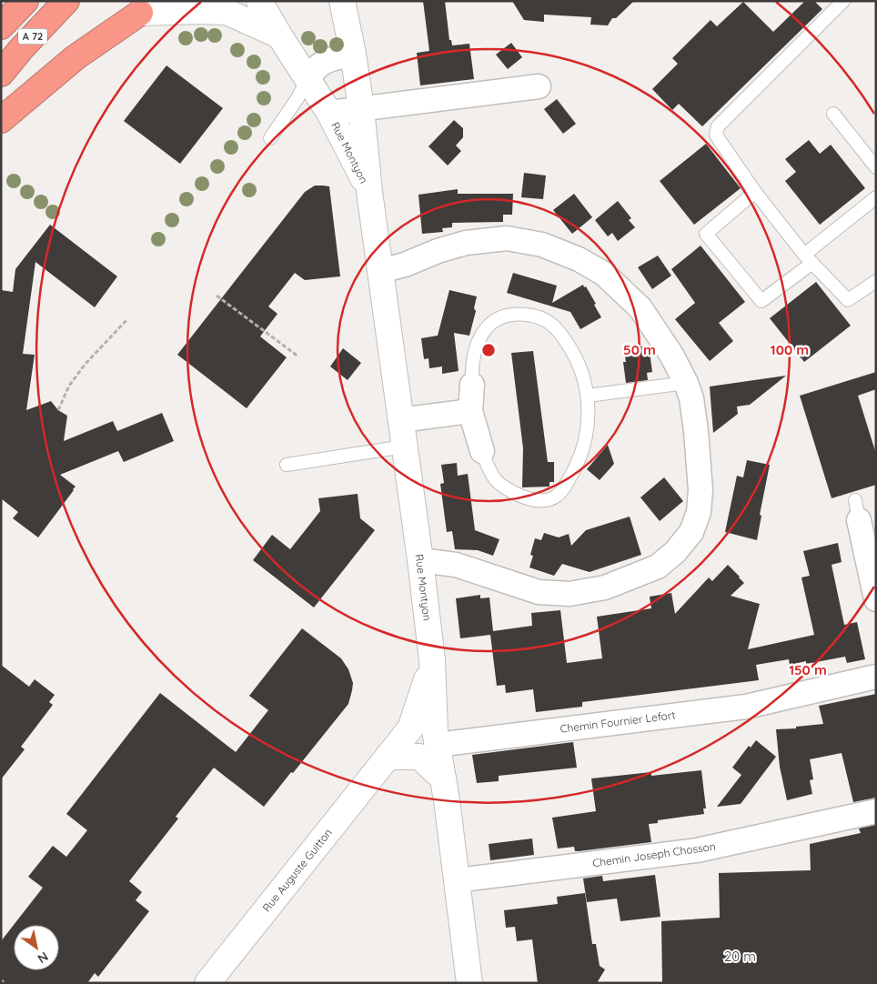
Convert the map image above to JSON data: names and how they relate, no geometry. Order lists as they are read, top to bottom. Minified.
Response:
{"streets":{"highway":["A 72"],"street":["Rue Montyon","Chemin Fournier Lefort","Chemin Joseph Chosson","Rue Auguste Guitton"]},"crossings":[["Rue Montyon","Chemin Fournier Lefort"],["Rue Montyon","Chemin Joseph Chosson"],["Rue Montyon","Rue Auguste Guitton"]],"scale_bar":"20 m","north":"bottom right","rings":["50 m","100 m","150 m"]}
